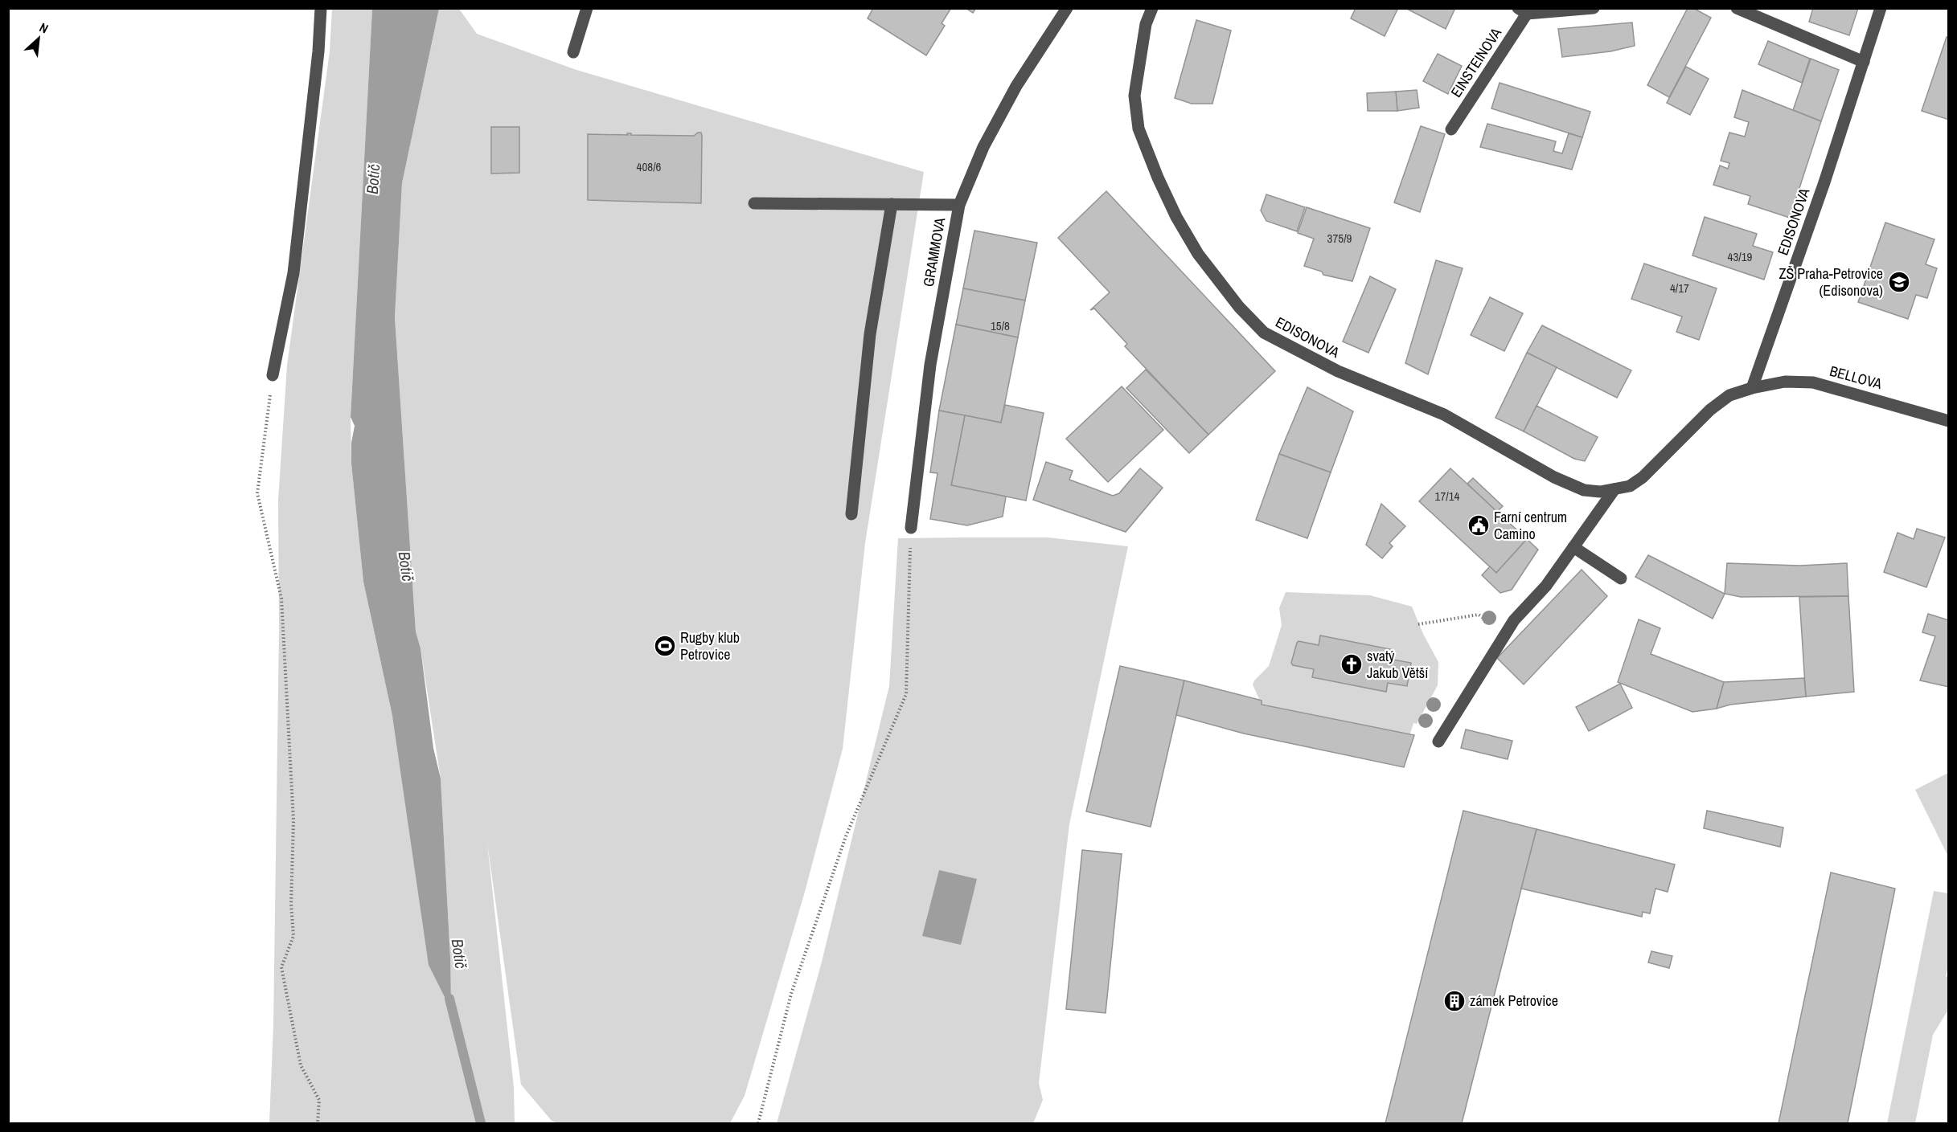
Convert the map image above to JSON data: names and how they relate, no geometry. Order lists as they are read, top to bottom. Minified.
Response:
{"streets":{"street":["EINSTEINOVA","EDISONOVA","GRAMMOVA","BELLOVA"]},"crossings":[["EDISONOVA","BELLOVA"]],"water":["Botič"],"places":{"school or university":["ZŠ Praha-Petrovice (Edisonova)"],"public building":["Farní centrum Camino"],"sports":["Rugby klub Petrovice"],"church":["svatý Jakub Větší"],"building":["zámek Petrovice"]},"house_numbers":["408/6","375/9","43/19","4/17","15/8","17/14"],"north":"top right"}
